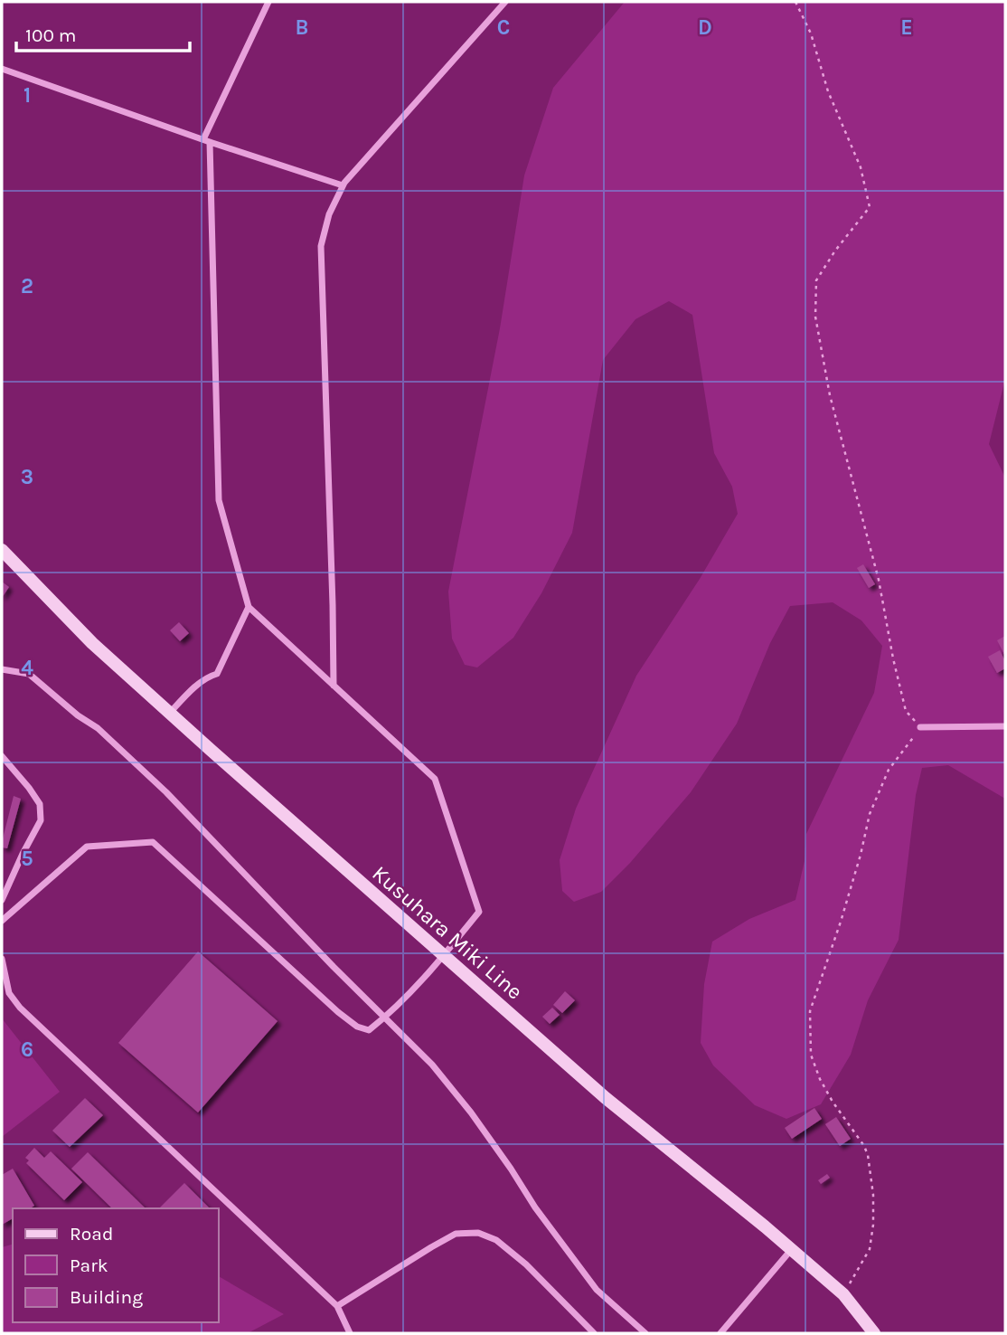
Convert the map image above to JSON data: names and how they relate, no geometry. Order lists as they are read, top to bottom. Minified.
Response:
{"streets":{"main road":["Kusuhara Miki Line"]},"legend":["Road","Park","Building"],"scale_bar":"100 m","grid":{"columns":["B","C","D","E"],"rows":["1","2","3","4","5","6"]}}
